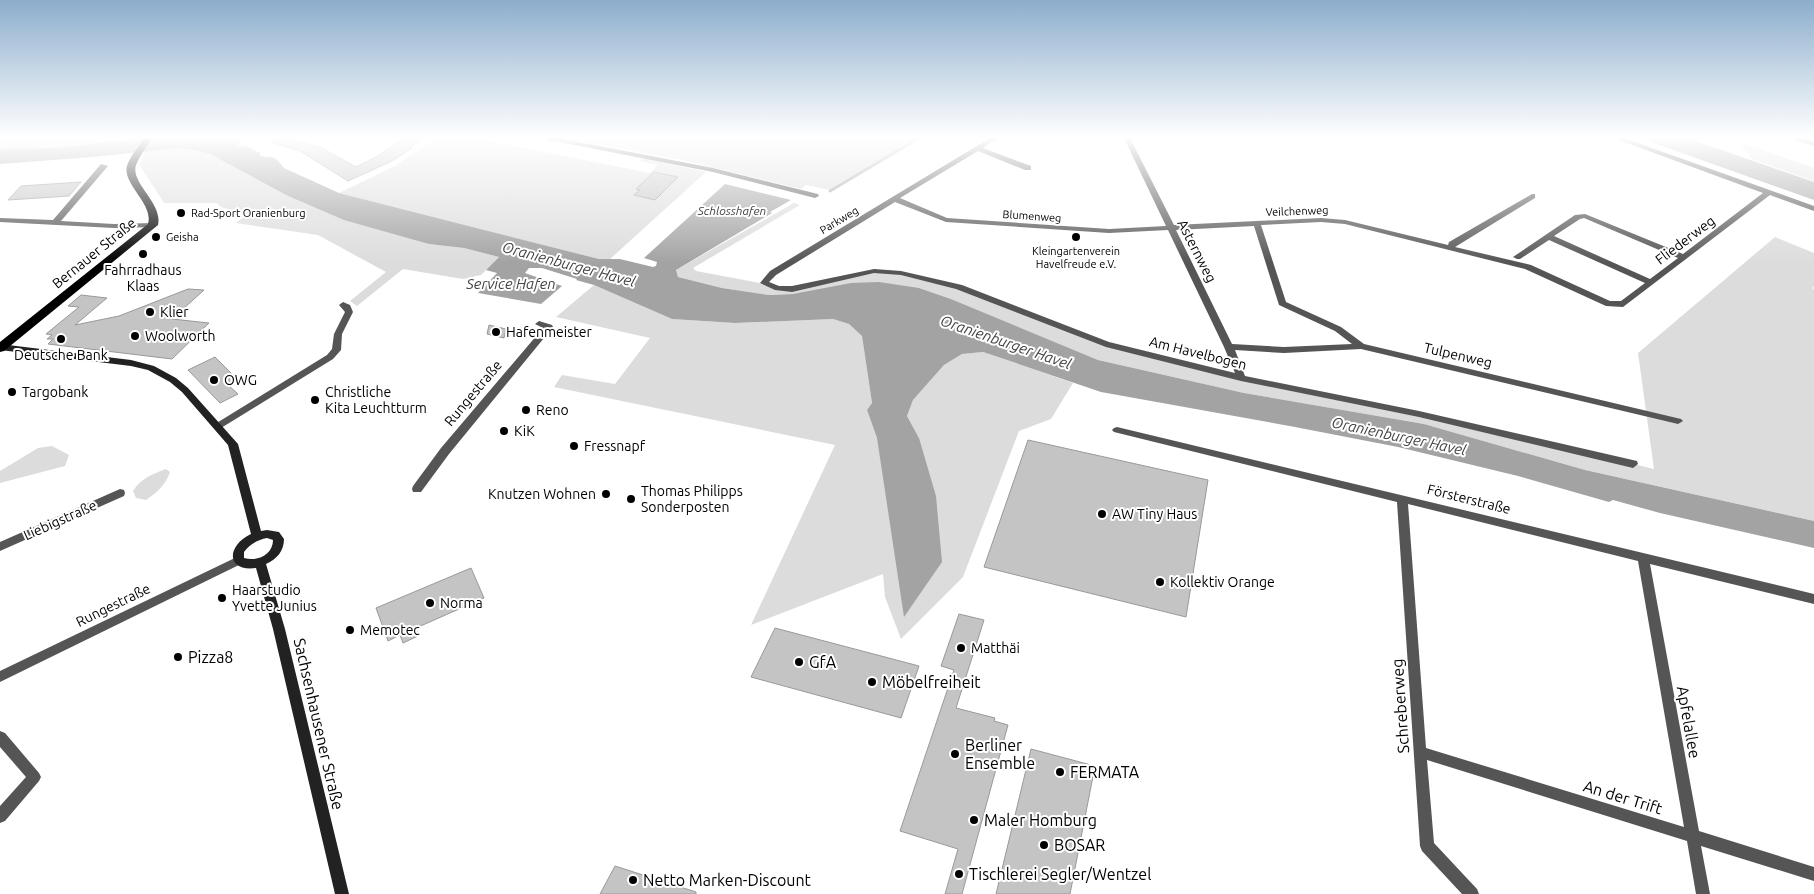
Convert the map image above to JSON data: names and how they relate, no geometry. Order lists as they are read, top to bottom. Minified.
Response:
{"streets":{"main road":["Bernauer Straße","Sachsenhausener Straße"],"street":["Veilchenweg","Blumenweg","Parkweg","Fliederweg","Asternweg","Am Havelbogen","Tulpenweg","Rungestraße","Försterstraße","Liebigstraße","Schreberweg","Apfelallee","An der Trift"]},"crossings":[["Veilchenweg","Blumenweg"],["Veilchenweg","Fliederweg"],["Veilchenweg","Asternweg"],["Blumenweg","Parkweg"],["Blumenweg","Asternweg"],["Parkweg","Am Havelbogen"],["Asternweg","Am Havelbogen"],["Asternweg","Tulpenweg"],["Försterstraße","Schreberweg"],["Försterstraße","Apfelallee"],["Schreberweg","An der Trift"],["Apfelallee","An der Trift"]],"water":["Schlosshafen","Oranienburger Havel","Service Hafen"],"places":["Rad-Sport Oranienburg","Geisha","Kleingartenverein Havelfreude e.V.","Fahrradhaus Klaas","Klier","Hafenmeister","Woolworth","Deutsche Bank","OWG","Targobank","Christliche Kita Leuchtturm","Reno","KiK","Fressnapf","Knutzen Wohnen","Thomas Philipps Sonderposten","AW Tiny Haus","Kollektiv Orange","Haarstudio Yvette Junius","Norma","Memotec","Matthäi","Pizza8","GfA","Möbelfreiheit","Berliner Ensemble","FERMATA","Maler Homburg","BOSAR","Tischlerei Segler/Wentzel","Netto Marken-Discount"]}
